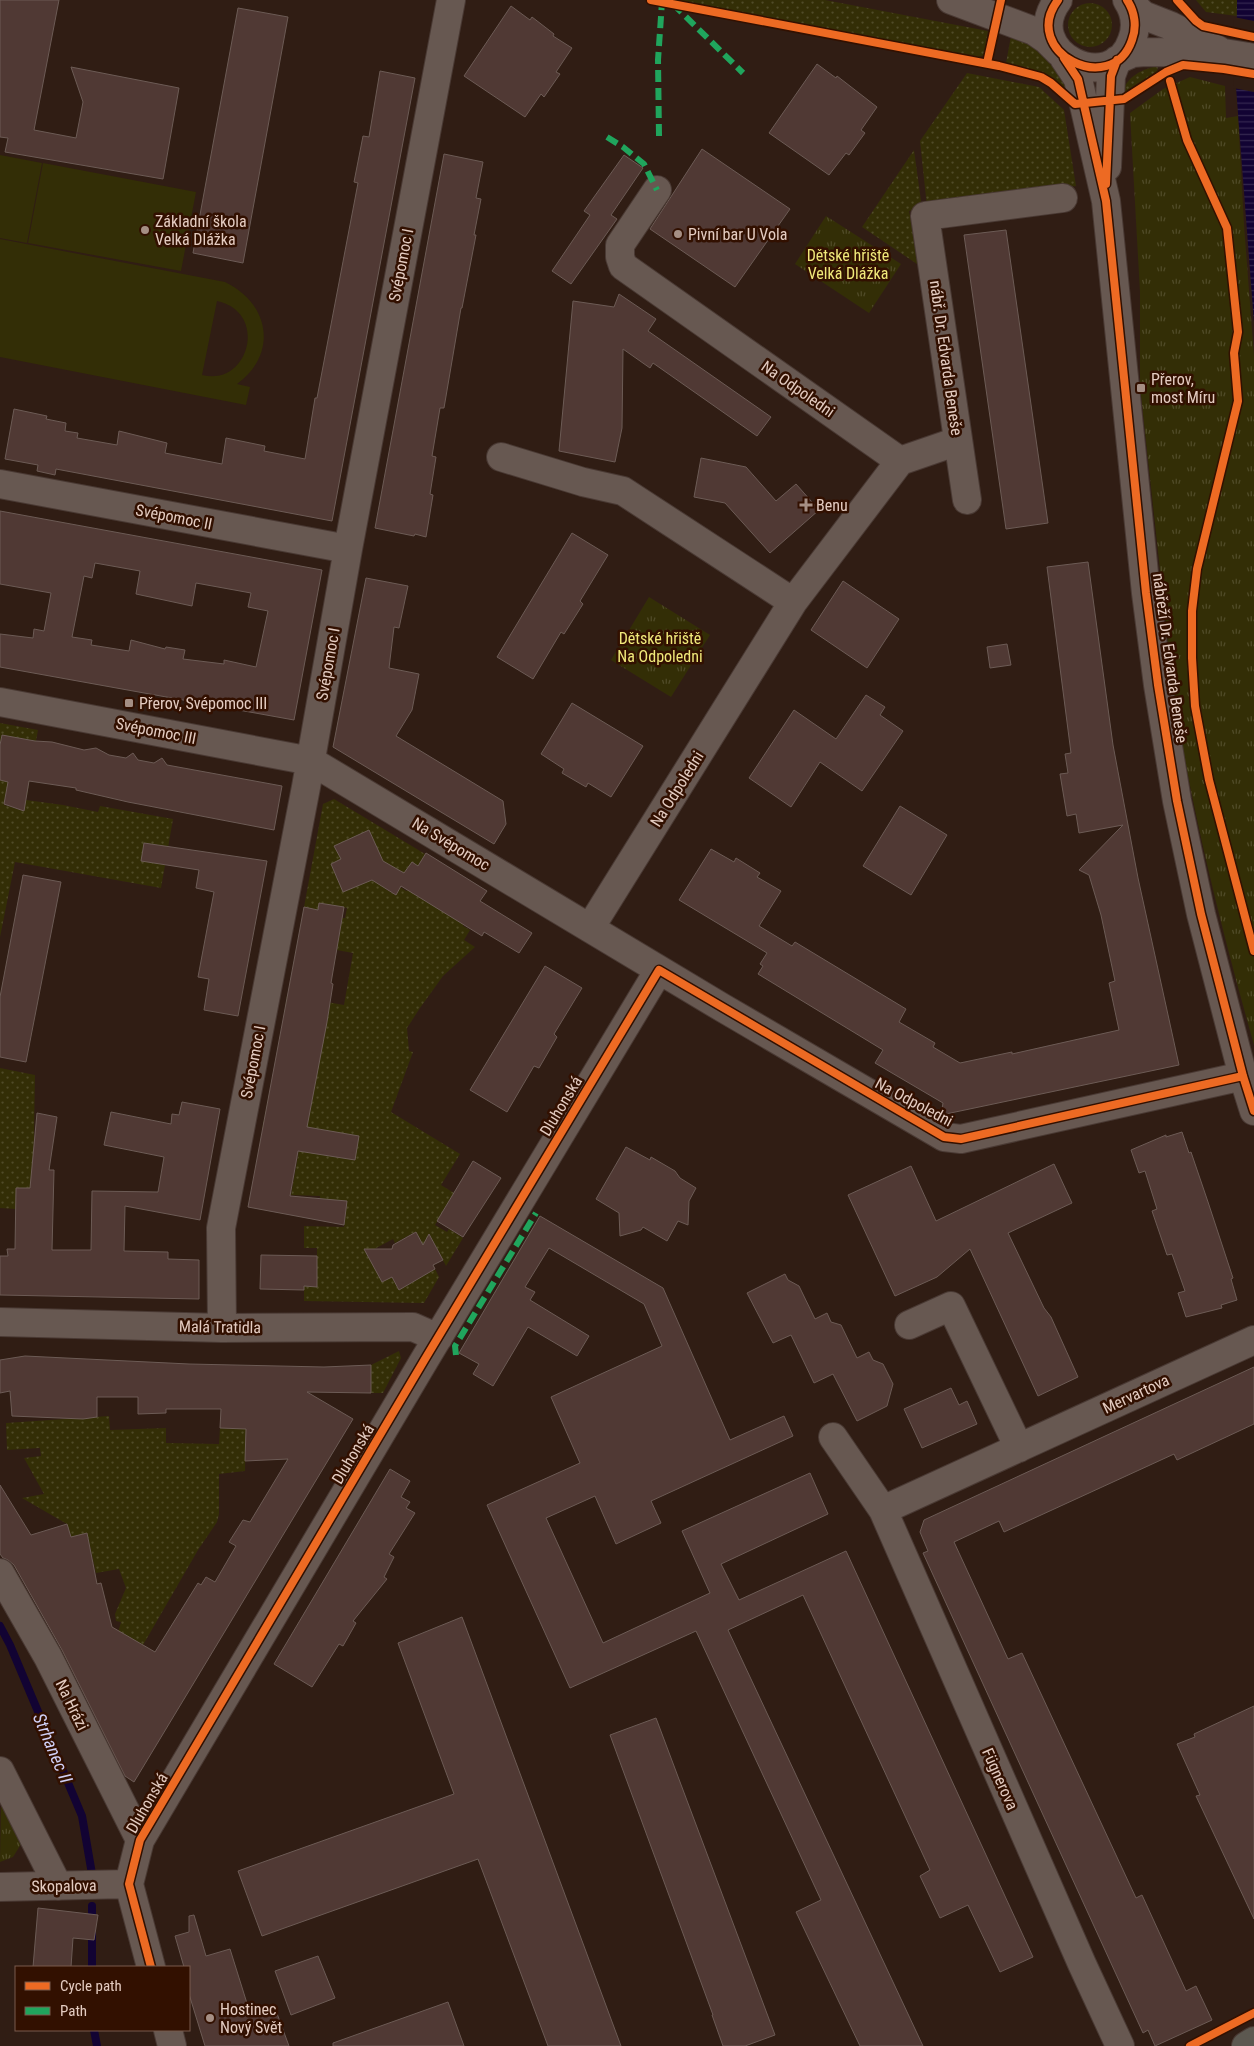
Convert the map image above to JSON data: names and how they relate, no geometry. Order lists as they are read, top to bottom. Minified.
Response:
{"streets":{"street":["Svépomoc I","nábř. Dr. Edvarda Beneše","Na Odpoledni","Svépomoc II","nábřeží Dr. Edvarda Beneše","Svépomoc III","Na Svépomoc","Dluhonská","Malá Tratidla","Mervartova","Na Hrázi","Fügnerova","Skopalova"]},"crossings":[["Svépomoc I","Svépomoc II"],["Svépomoc I","Svépomoc III"],["Svépomoc I","Na Svépomoc"],["Svépomoc I","Malá Tratidla"],["Na Odpoledni","nábřeží Dr. Edvarda Beneše"],["Na Odpoledni","Na Svépomoc"],["Na Odpoledni","Dluhonská"],["Svépomoc III","Na Svépomoc"],["Dluhonská","Malá Tratidla"],["Dluhonská","Na Hrázi"],["Dluhonská","Skopalova"],["Mervartova","Fügnerova"]],"water":["Strhanec II"],"parks":["Dětské hřiště Velká Dlážka","Dětské hřiště Na Odpoledni"],"places":{"other":["Základní škola Velká Dlážka","Pivní bar U Vola","Hostinec Nový Svět"],"transit":["Přerov, most Míru","Přerov, Svépomoc III"],"health":["Benu"]},"legend":["Cycle path","Path"]}
